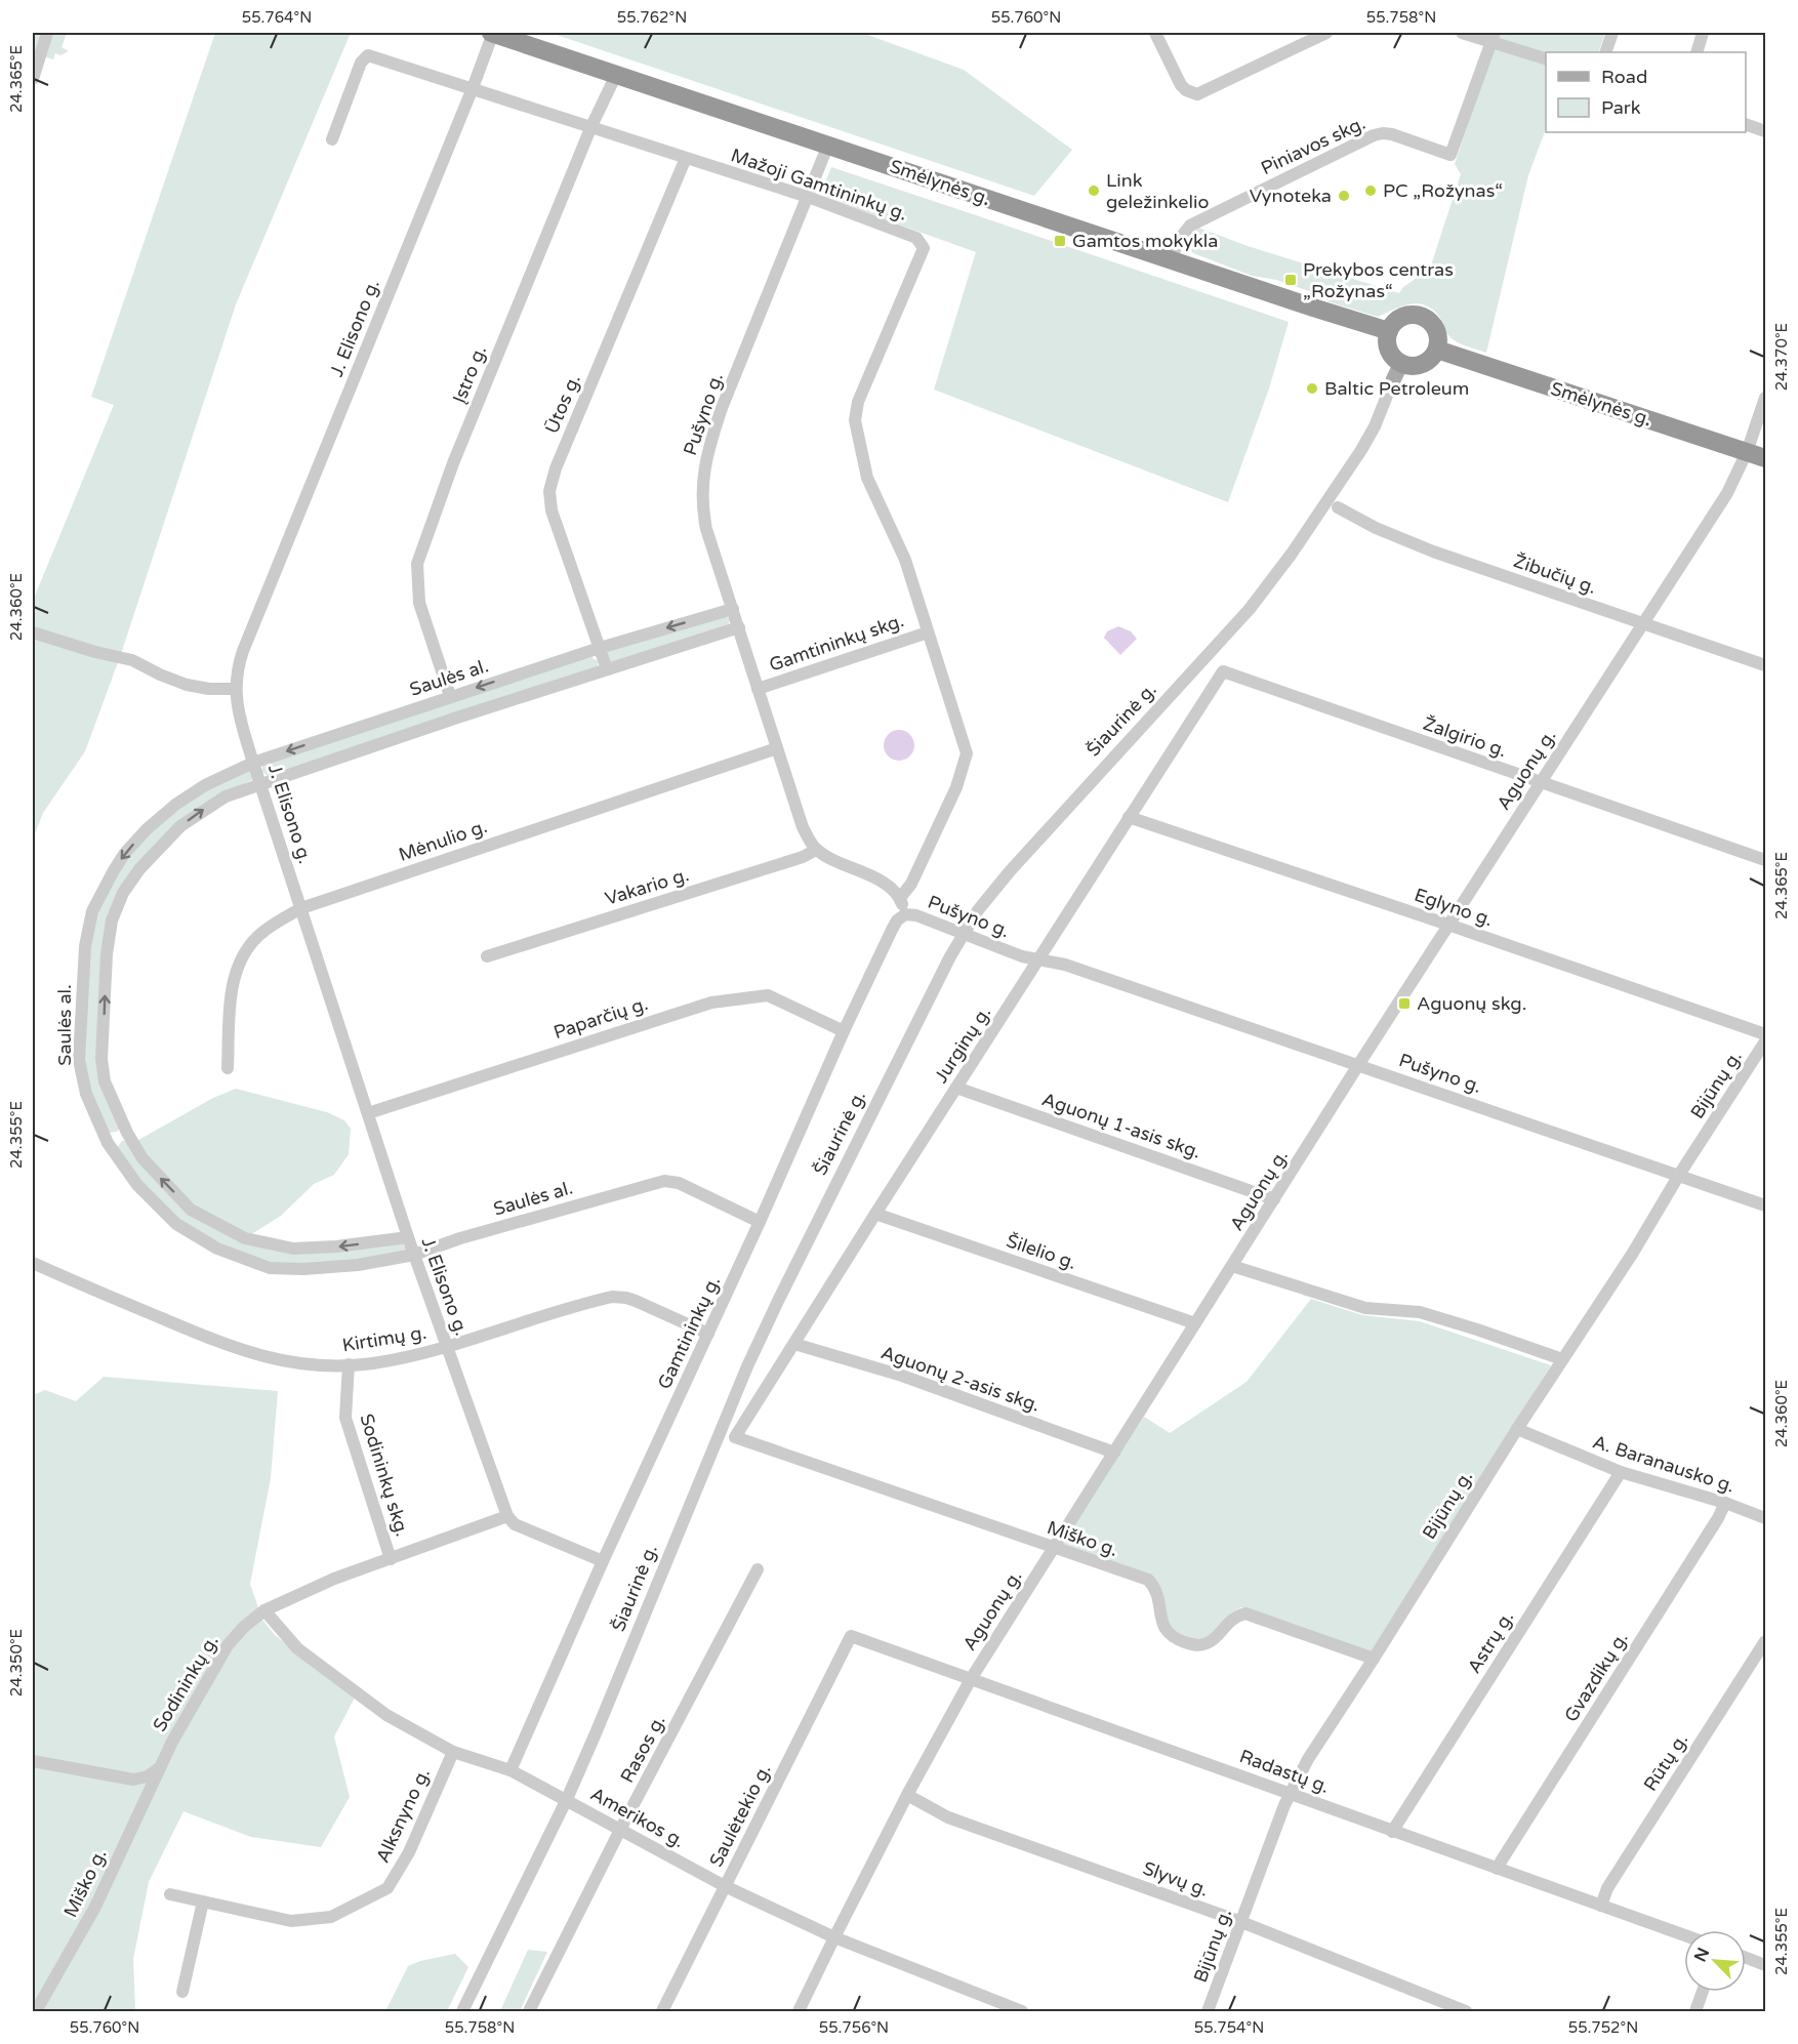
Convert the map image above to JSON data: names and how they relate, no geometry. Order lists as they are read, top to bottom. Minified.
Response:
{"streets":{"highway":["Smėlynės g."],"main road":["Šiaurinė g."],"street":["Piniavos skg.","Mažoji Gamtininkų g.","J. Elisono g.","Įstro g.","Ūtos g.","Pušyno g.","Žibučių g.","Gamtininkų skg.","Saulės al.","Žalgirio g.","Aguonų g.","Mėnulio g.","Vakario g.","Eglyno g.","Paparčių g.","Jurginų g.","Bijūnų g.","Aguonų 1-asis skg.","Šilelio g.","Gamtininkų g.","Kirtimų g.","Aguonų 2-asis skg.","A. Baranausko g.","Sodininkų skg.","Miško g.","Astrų g.","Gvazdikų g.","Sodininkų g.","Rasos g.","Rūtų g.","Radastų g.","Alksnyno g.","Saulėtekio g.","Amerikos g.","Slyvų g."]},"crossings":[["Piniavos skg.","Smėlynės g."],["Smėlynės g.","J. Elisono g."],["Smėlynės g.","Įstro g."],["Smėlynės g.","Pušyno g."],["Smėlynės g.","Šiaurinė g."],["Smėlynės g.","Aguonų g."],["Mažoji Gamtininkų g.","J. Elisono g."],["Mažoji Gamtininkų g.","Įstro g."],["Mažoji Gamtininkų g.","Ūtos g."],["Mažoji Gamtininkų g.","Pušyno g."],["Mažoji Gamtininkų g.","Gamtininkų skg."],["J. Elisono g.","Saulės al."],["J. Elisono g.","Mėnulio g."],["J. Elisono g.","Paparčių g."],["J. Elisono g.","Kirtimų g."],["J. Elisono g.","Sodininkų g."],["Įstro g.","Saulės al."],["Ūtos g.","Saulės al."],["Pušyno g.","Gamtininkų skg."],["Pušyno g.","Saulės al."],["Pušyno g.","Šiaurinė g."],["Pušyno g.","Aguonų g."],["Pušyno g.","Mėnulio g."],["Pušyno g.","Vakario g."],["Pušyno g.","Jurginų g."],["Pušyno g.","Bijūnų g."],["Pušyno g.","Gamtininkų g."],["Žibučių g.","Aguonų g."],["Saulės al.","Gamtininkų g."],["Šiaurinė g.","Amerikos g."],["Žalgirio g.","Aguonų g."],["Žalgirio g.","Jurginų g."],["Aguonų g.","Eglyno g."],["Aguonų g.","Aguonų 1-asis skg."],["Aguonų g.","Šilelio g."],["Aguonų g.","Aguonų 2-asis skg."],["Aguonų g.","Miško g."],["Aguonų g.","Radastų g."],["Aguonų g.","Amerikos g."],["Aguonų g.","Slyvų g."],["Eglyno g.","Jurginų g."],["Paparčių g.","Gamtininkų g."],["Jurginų g.","Aguonų 1-asis skg."],["Jurginų g.","Šilelio g."],["Jurginų g.","Aguonų 2-asis skg."],["Jurginų g.","Miško g."],["Bijūnų g.","A. Baranausko g."],["Bijūnų g.","Miško g."],["Bijūnų g.","Radastų g."],["Bijūnų g.","Slyvų g."],["Gamtininkų g.","Kirtimų g."],["Gamtininkų g.","Amerikos g."],["Kirtimų g.","Sodininkų skg."],["A. Baranausko g.","Astrų g."],["A. Baranausko g.","Gvazdikų g."],["Sodininkų skg.","Sodininkų g."],["Miško g.","Sodininkų g."],["Astrų g.","Radastų g."],["Gvazdikų g.","Radastų g."],["Sodininkų g.","Amerikos g."],["Rasos g.","Amerikos g."],["Rūtų g.","Radastų g."],["Radastų g.","Saulėtekio g."],["Alksnyno g.","Amerikos g."],["Saulėtekio g.","Amerikos g."]],"places":{"other":["Link geležinkelio","PC „Rožynas“","Vynoteka","Baltic Petroleum"],"transit":["Gamtos mokykla","Prekybos centras „Rožynas“","Aguonų skg."]},"legend":["Road","Park"],"north":"top left","coordinates":["55.764°N","55.762°N","55.760°N","55.758°N","24.365°E","24.370°E","24.360°E","24.355°E","24.350°E","55.756°N","55.754°N","55.752°N"]}
